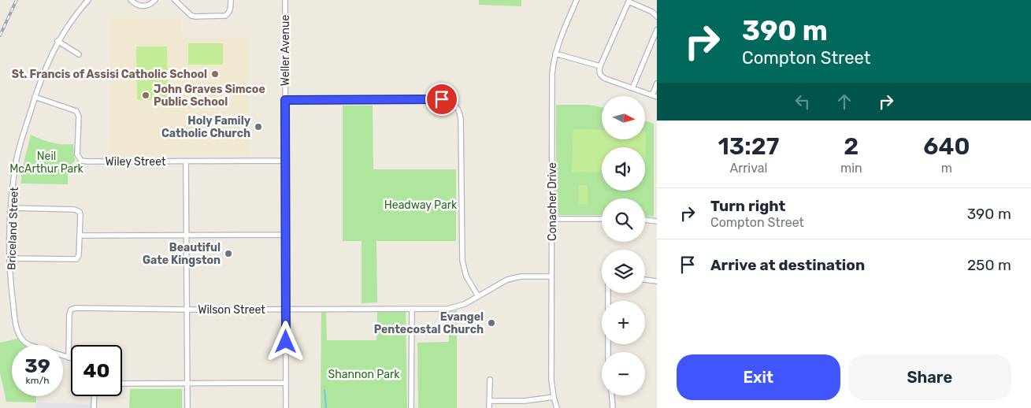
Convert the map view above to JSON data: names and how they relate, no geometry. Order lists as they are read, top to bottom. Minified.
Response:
{"streets":{"street":["Weller Avenue","Wiley Street","Conacher Drive","Briceland Street","Wilson Street"]},"crossings":[["Weller Avenue","Wiley Street"],["Weller Avenue","Wilson Street"],["Wiley Street","Briceland Street"],["Conacher Drive","Wilson Street"],["Briceland Street","Wilson Street"]],"parks":["Neil McArthur Park","Headway Park","Shannon Park"],"places":["St. Francis of Assisi Catholic School","John Graves Simcoe Public School","Holy Family Catholic Church","Beautiful Gate Kingston","Evangel Pentecostal Church"],"north":"right","page":{"turn":["390 m","Compton Street"],"map_buttons":["+","−"],"eta":["13:27","Arrival","2","min","640","m"],"list":[{"name":"Turn right","note":"Compton Street","value":"390 m"},{"name":"Arrive at destination","value":"250 m"}],"speed":"39 km/h","limit":"40","buttons":["Exit","Share"]}}
